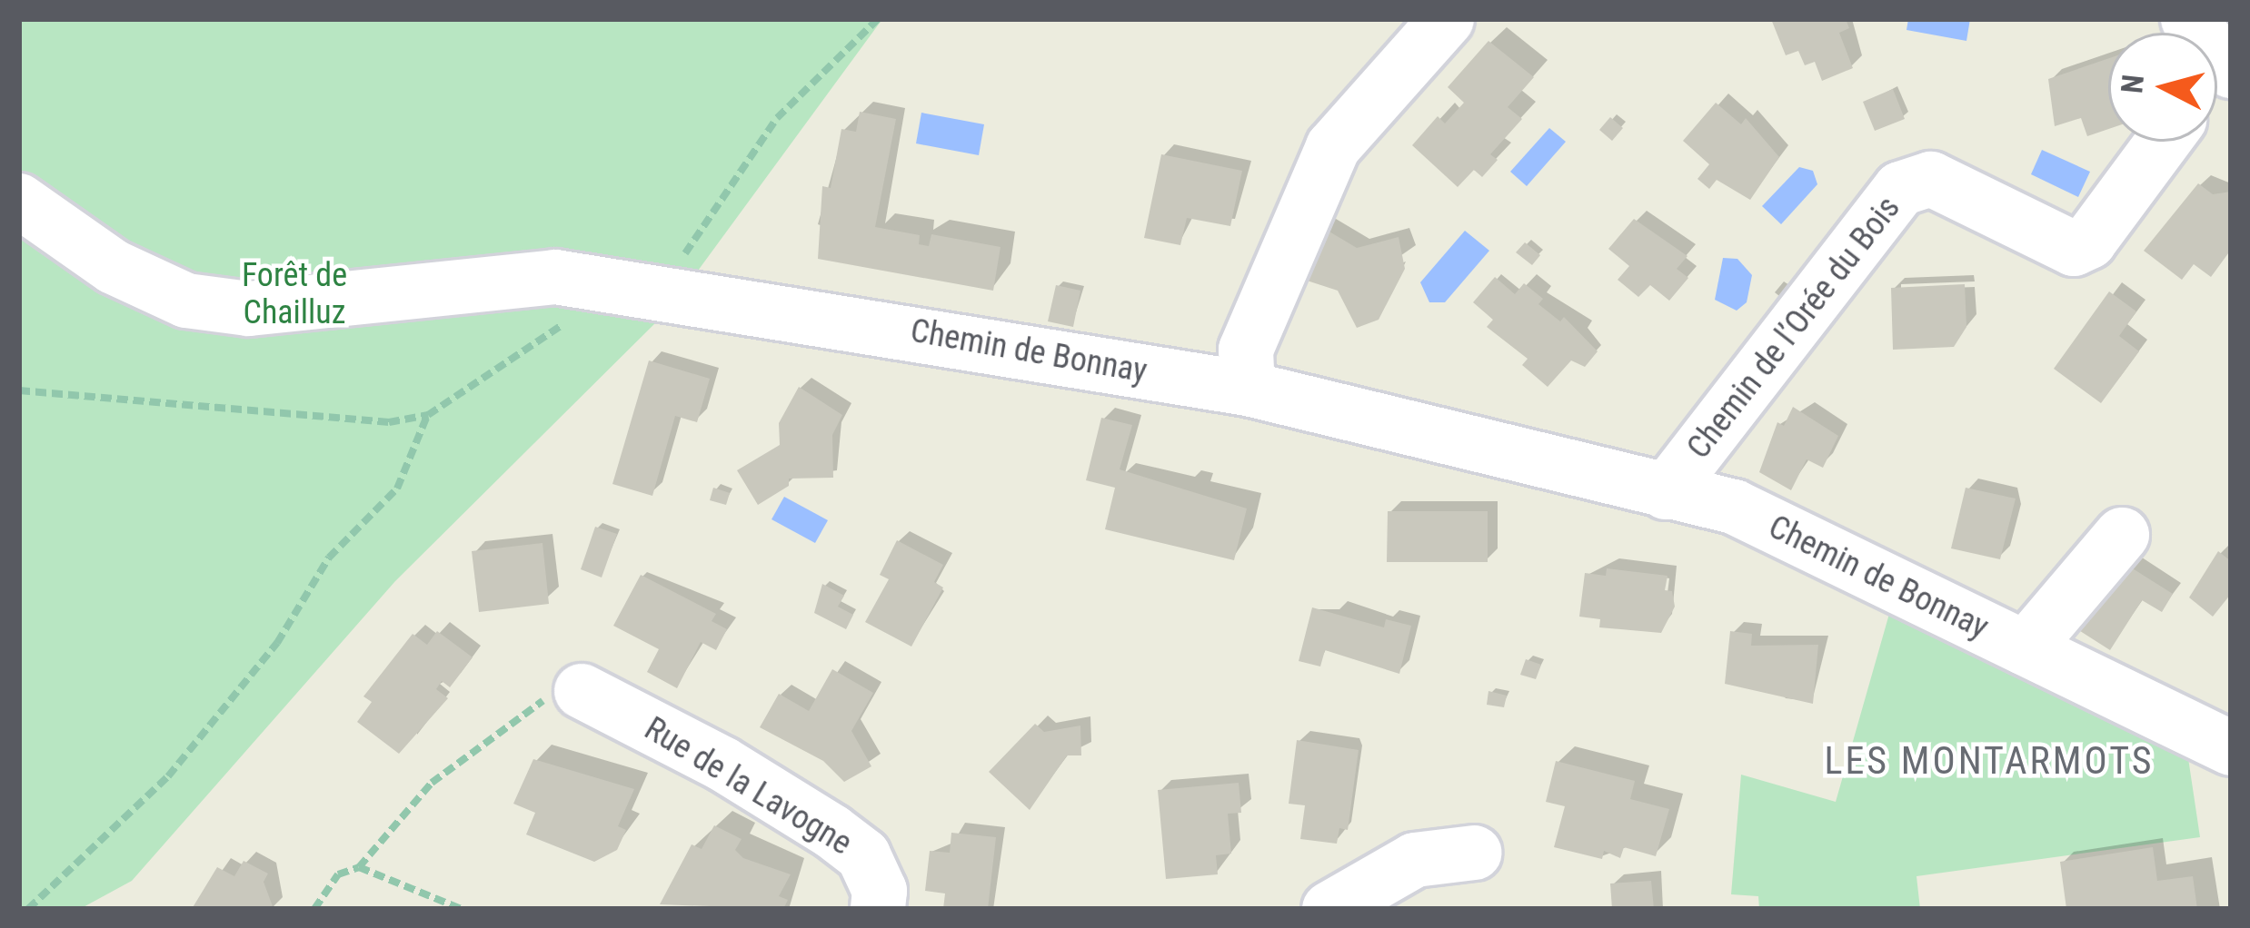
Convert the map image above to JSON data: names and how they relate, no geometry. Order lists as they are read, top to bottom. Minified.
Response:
{"streets":{"street":["Chemin de l’Orée du Bois","Chemin de Bonnay","Rue de la Lavogne"]},"crossings":[["Chemin de l’Orée du Bois","Chemin de Bonnay"]],"districts":["LES MONTARMOTS"],"parks":["Forêt de Chailluz"],"north":"left"}
